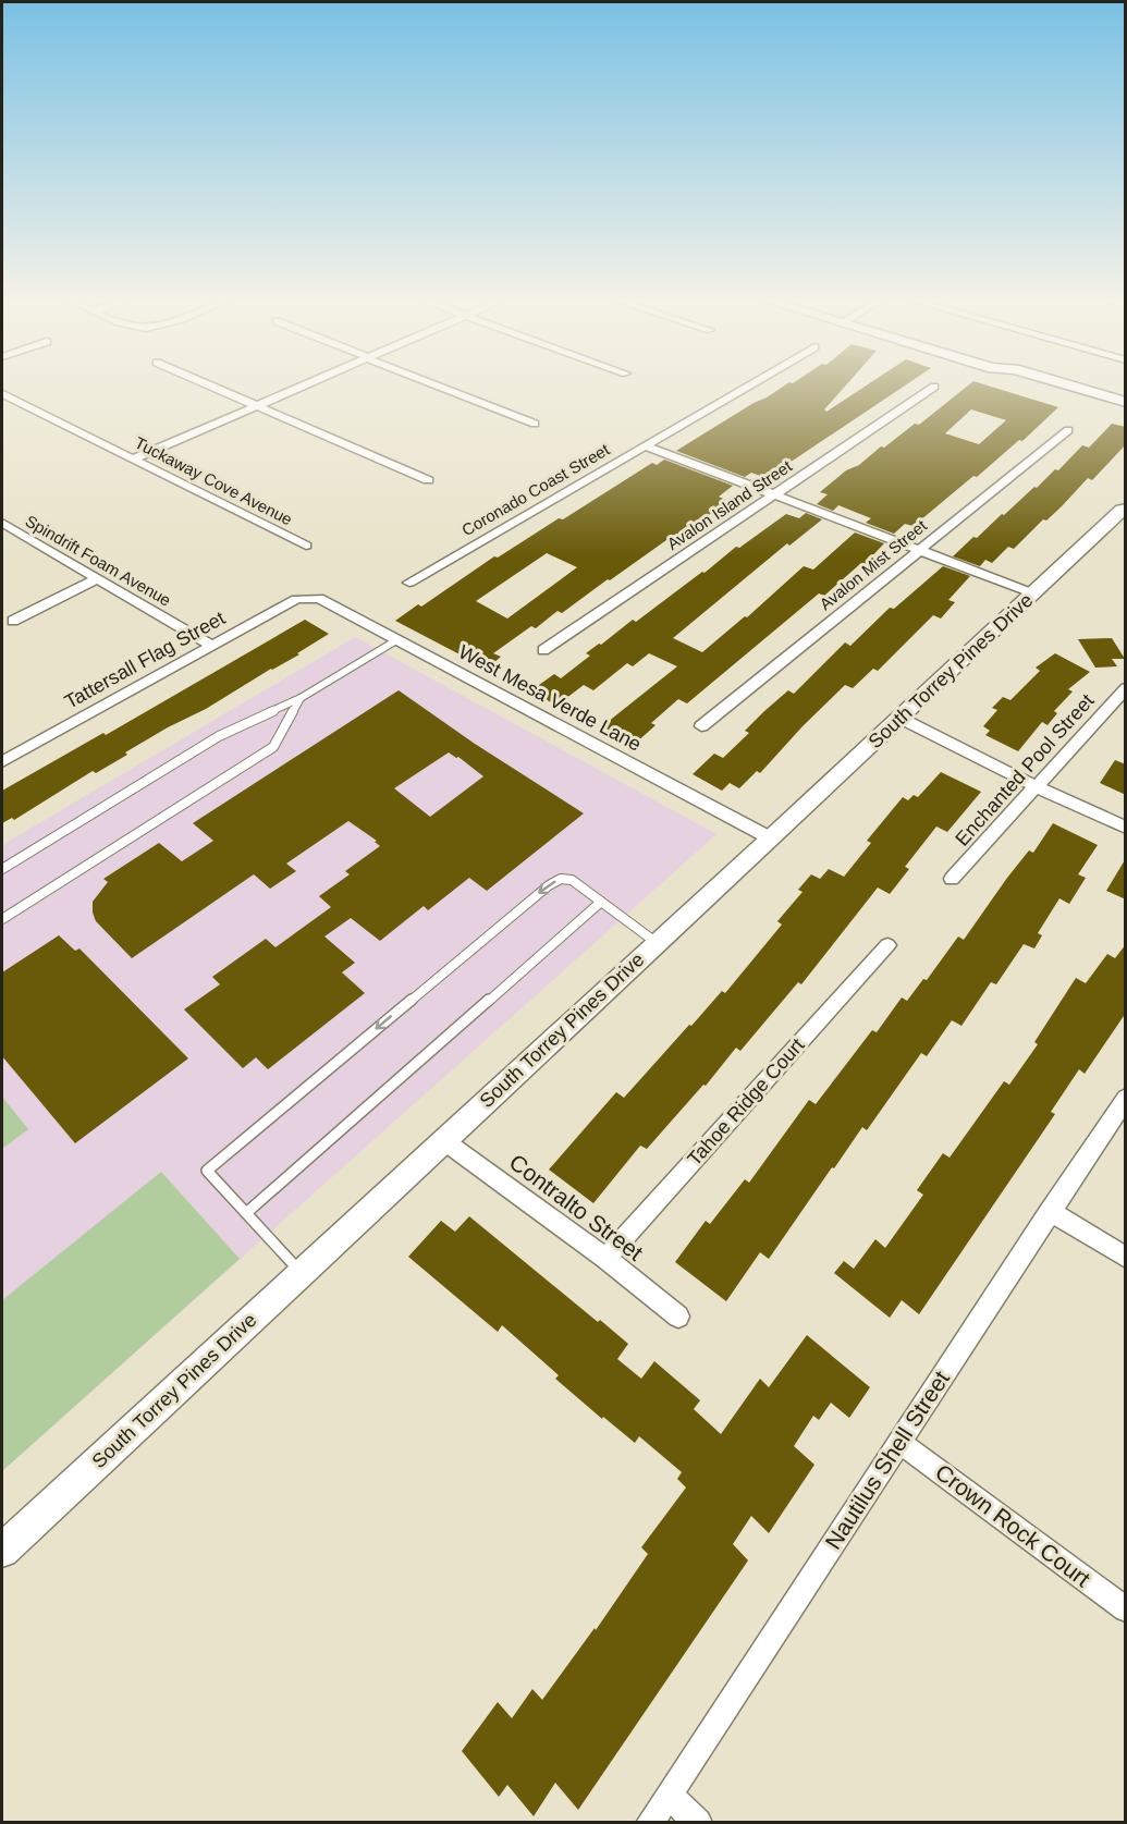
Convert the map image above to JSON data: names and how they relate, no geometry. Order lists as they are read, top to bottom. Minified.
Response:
{"streets":{"street":["Tuckaway Cove Avenue","Coronado Coast Street","Avalon Island Street","Spindrift Foam Avenue","Avalon Mist Street","Tattersall Flag Street","South Torrey Pines Drive","West Mesa Verde Lane","Enchanted Pool Street","Tahoe Ridge Court","Contralto Street","Nautilus Shell Street","Crown Rock Court"]},"crossings":[["Spindrift Foam Avenue","Tattersall Flag Street"],["Tattersall Flag Street","West Mesa Verde Lane"],["South Torrey Pines Drive","West Mesa Verde Lane"],["South Torrey Pines Drive","Contralto Street"],["Tahoe Ridge Court","Contralto Street"],["Nautilus Shell Street","Crown Rock Court"]]}
